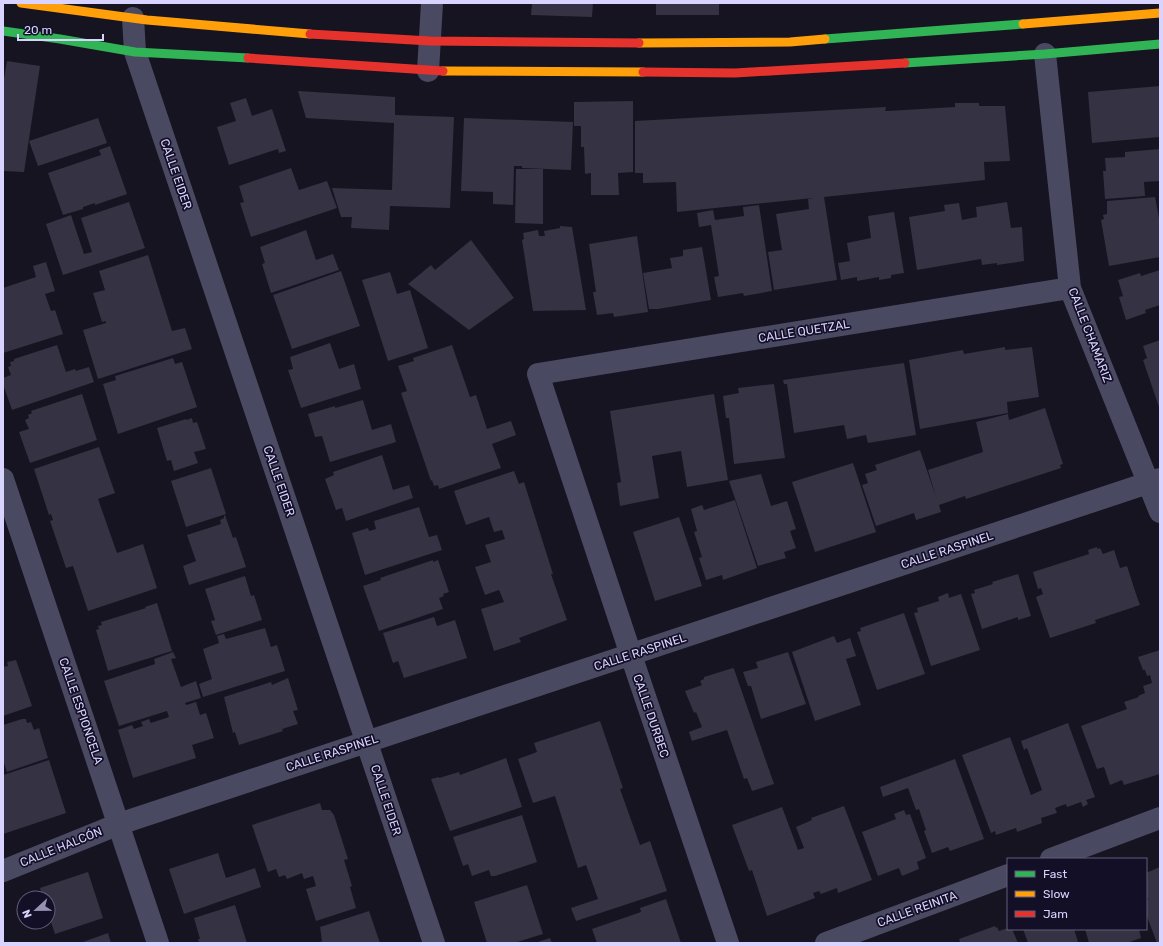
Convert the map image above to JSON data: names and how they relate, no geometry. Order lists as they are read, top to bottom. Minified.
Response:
{"streets":{"street":["CALLE EIDER","CALLE QUETZAL","CALLE CHAMARIZ","CALLE RASPINEL","CALLE ESPIONCELA","CALLE DURBEC","CALLE HALCÓN","CALLE REINITA"]},"crossings":[["CALLE EIDER","CALLE RASPINEL"],["CALLE QUETZAL","CALLE CHAMARIZ"],["CALLE QUETZAL","CALLE DURBEC"],["CALLE CHAMARIZ","CALLE RASPINEL"],["CALLE RASPINEL","CALLE ESPIONCELA"],["CALLE RASPINEL","CALLE DURBEC"],["CALLE RASPINEL","CALLE HALCÓN"],["CALLE ESPIONCELA","CALLE HALCÓN"]],"legend":["Fast","Slow","Jam"],"scale_bar":"20 m","north":"left"}
